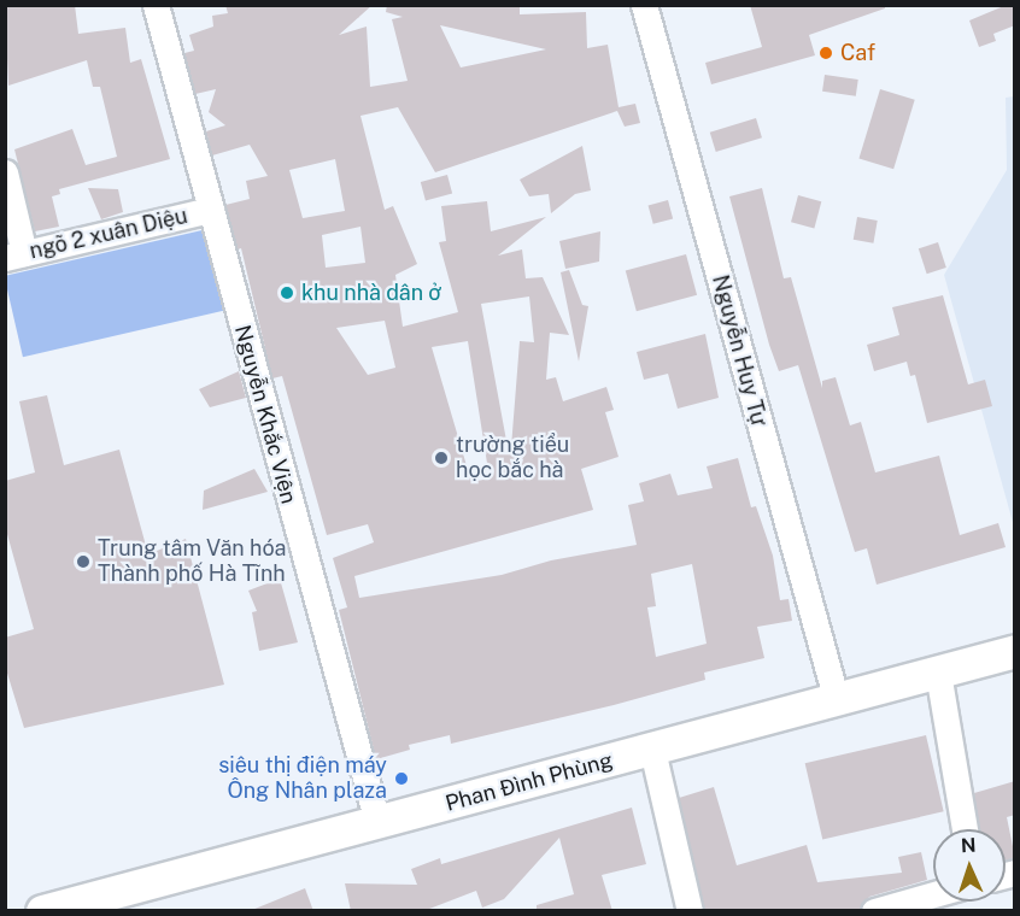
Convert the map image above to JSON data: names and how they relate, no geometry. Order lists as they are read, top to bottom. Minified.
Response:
{"streets":{"main road":["Phan Đình Phùng"],"street":["ngõ 2 xuân Diệu","Nguyễn Huy Tự","Nguyễn Khắc Viện"]},"crossings":[["ngõ 2 xuân Diệu","Nguyễn Khắc Viện"],["Nguyễn Huy Tự","Phan Đình Phùng"],["Nguyễn Khắc Viện","Phan Đình Phùng"]],"places":["Caf","khu nhà dân ở","trường tiểu học bắc hà","Trung tâm Văn hóa Thành phố Hà Tĩnh","siêu thị điện máy Ông Nhân plaza"],"north":"top"}
